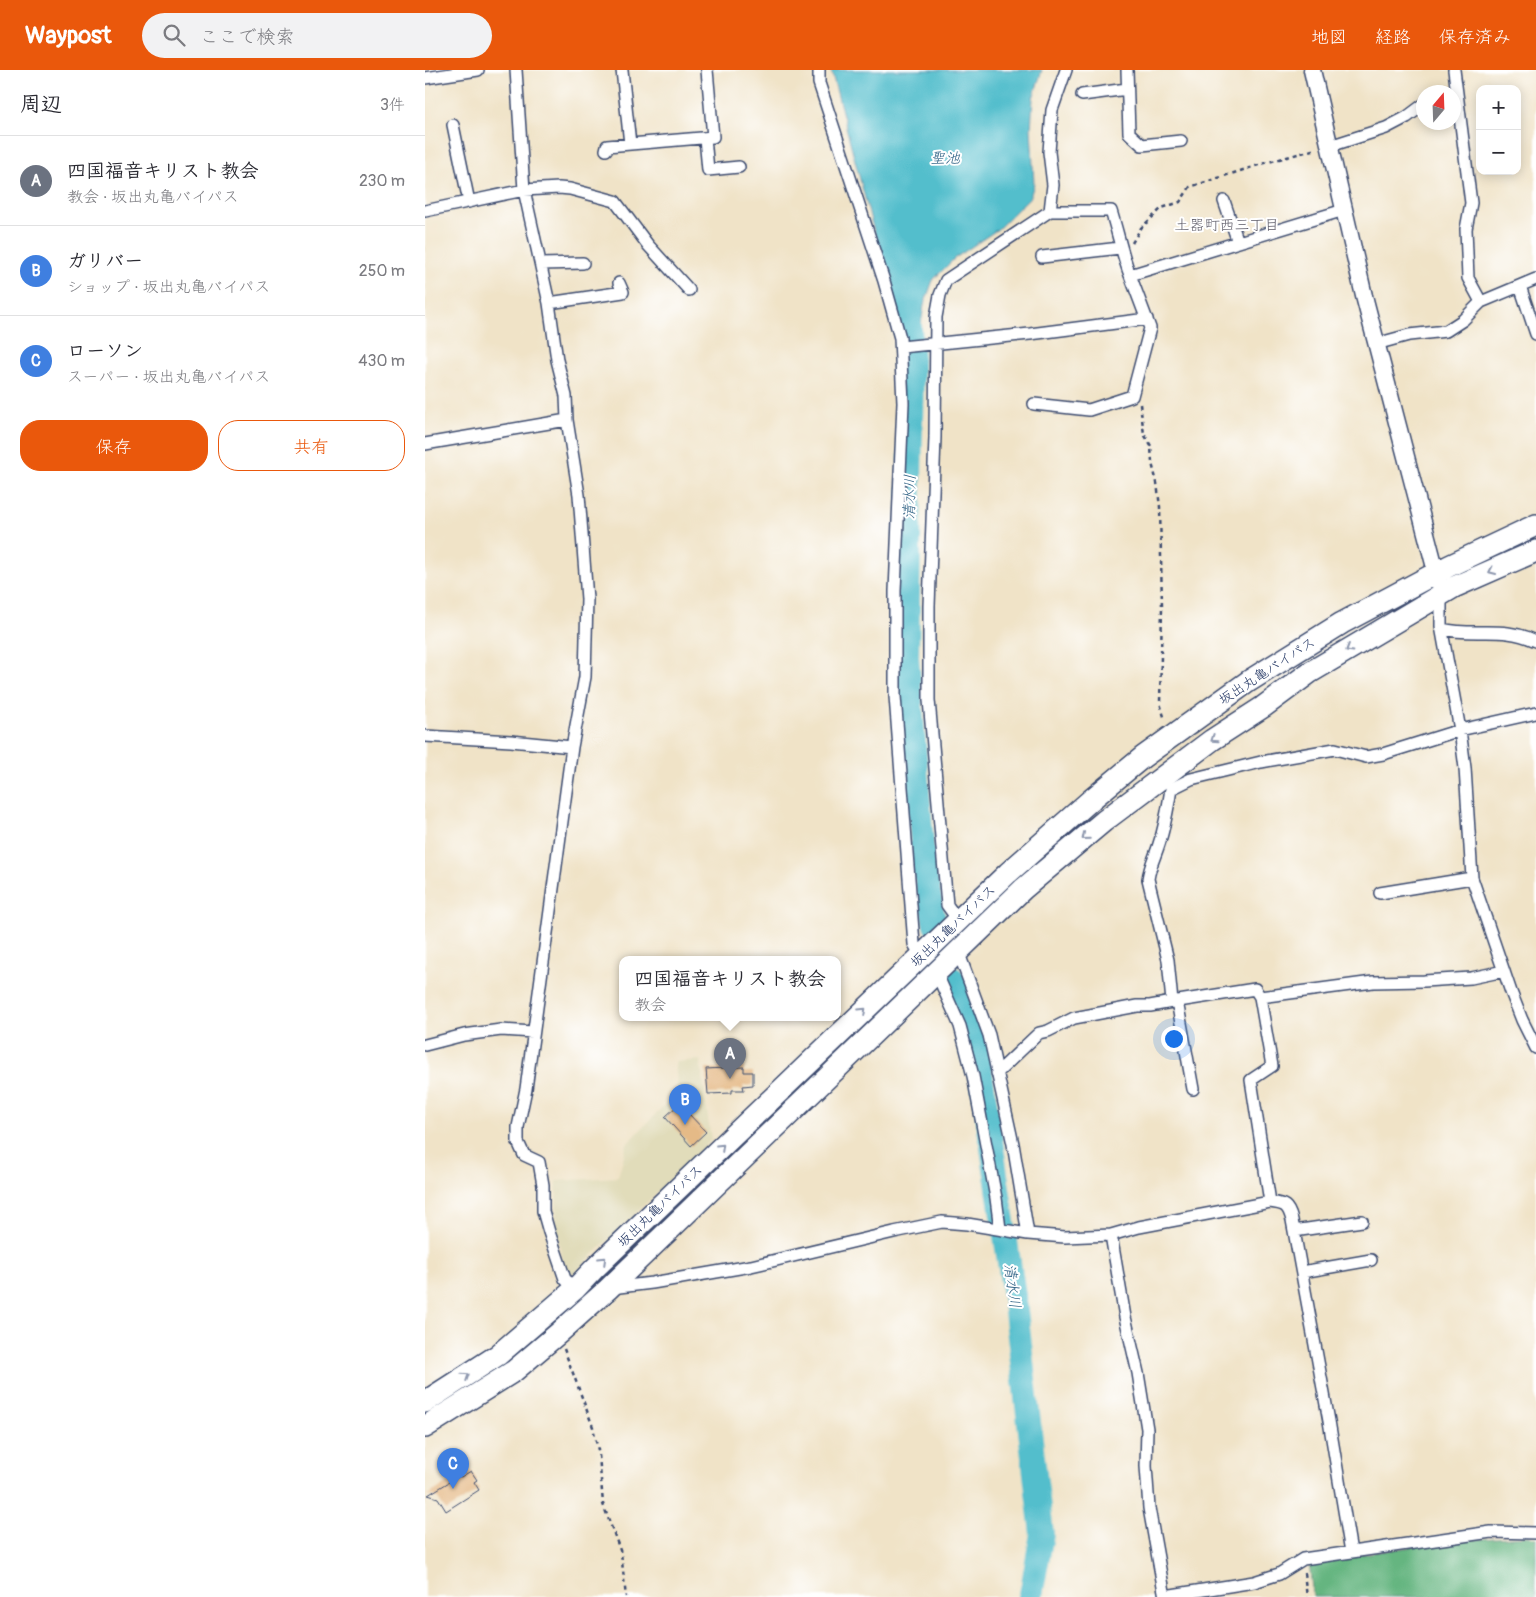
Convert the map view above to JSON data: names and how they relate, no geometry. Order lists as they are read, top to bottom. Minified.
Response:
{"streets":{"highway":["坂出丸亀バイパス"]},"districts":["土器町西三丁目"],"water":["聖池","清水川"],"north":"top","page":{"header":"Waypost","search":"ここで検索","nav":["地図","経路","保存済み"],"heading":["周辺","3件"],"map_buttons":["+","−"],"list":[{"mark":"A","name":"四国福音キリスト教会","note":"教会 · 坂出丸亀バイパス","value":"230 m"},{"mark":"B","name":"ガリバー","note":"ショップ · 坂出丸亀バイパス","value":"250 m"},{"mark":"C","name":"ローソン","note":"スーパー · 坂出丸亀バイパス","value":"430 m"}],"buttons":["保存","共有"],"popup":["四国福音キリスト教会","教会"],"pins":["A","B","C"]}}
